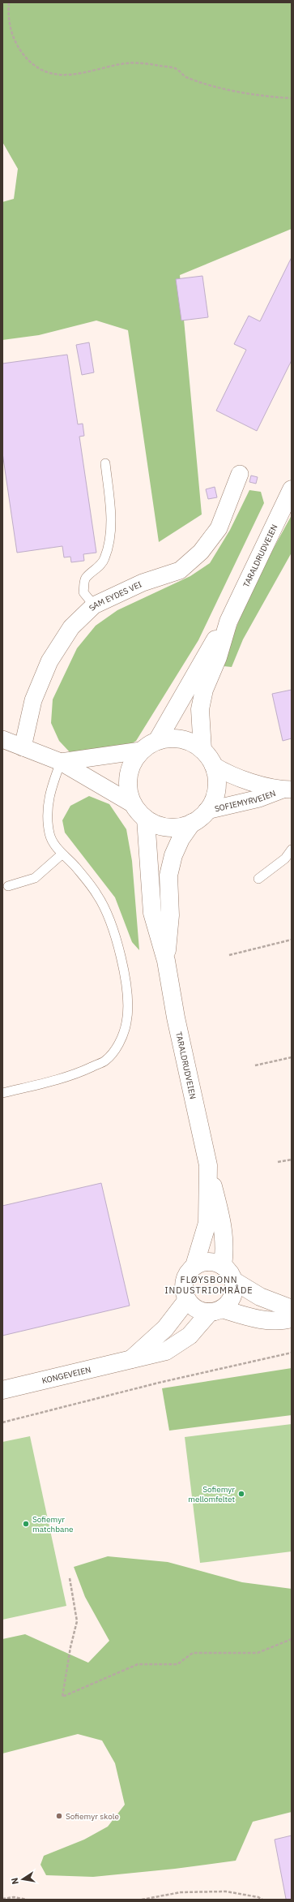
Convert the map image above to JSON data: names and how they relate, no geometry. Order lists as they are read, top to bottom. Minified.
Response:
{"streets":{"main road":["TARALDRUDVEIEN","KONGEVEIEN"],"street":["SAM EYDES VEI","SOFIEMYRVEIEN"]},"crossings":[["TARALDRUDVEIEN","SOFIEMYRVEIEN"],["TARALDRUDVEIEN","KONGEVEIEN"]],"districts":["FLØYSBONN INDUSTRIOMRÅDE"],"places":["Sofiemyr mellomfeltet","Sofiemyr matchbane","Sofiemyr skole"],"north":"left"}
